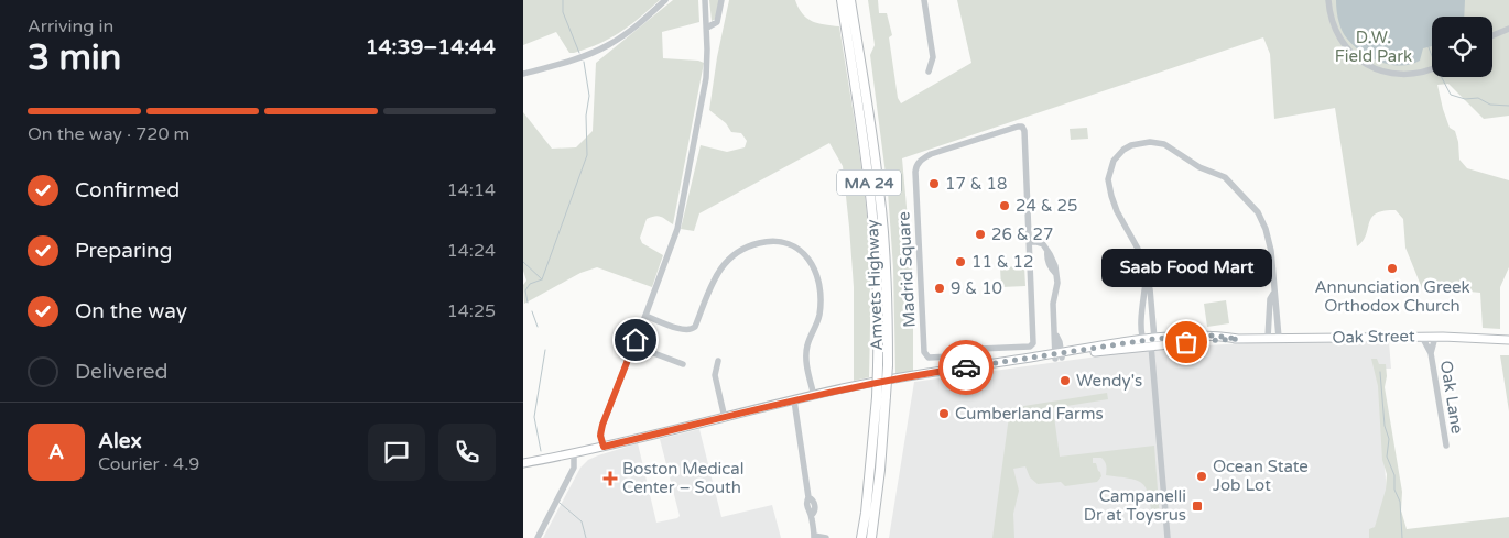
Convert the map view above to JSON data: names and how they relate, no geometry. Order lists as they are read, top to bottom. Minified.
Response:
{"streets":{"highway":["MA 24","Amvets Highway"],"main road":["Oak Street"],"street":["Madrid Square","Oak Lane"]},"crossings":[["Oak Street","Oak Lane"]],"parks":["D.W. Field Park"],"places":{"other":["17 & 18","24 & 25","26 & 27","11 & 12","Annunciation Greek Orthodox Church","9 & 10","Saab Food Mart","Wendy's","Cumberland Farms","Ocean State Job Lot"],"health":["Boston Medical Center – South"],"transit":["Campanelli Dr at Toysrus"]},"page":{"heading":["3 min","Arriving in","14:39–14:44"],"panel":["Alex","Courier · 4.9"],"bar":"On the way · 720 m","list":[["Confirmed","14:14"],["Preparing","14:24"],["On the way","14:25"],"Delivered"],"bubble":"Saab Food Mart","round":"A"}}
